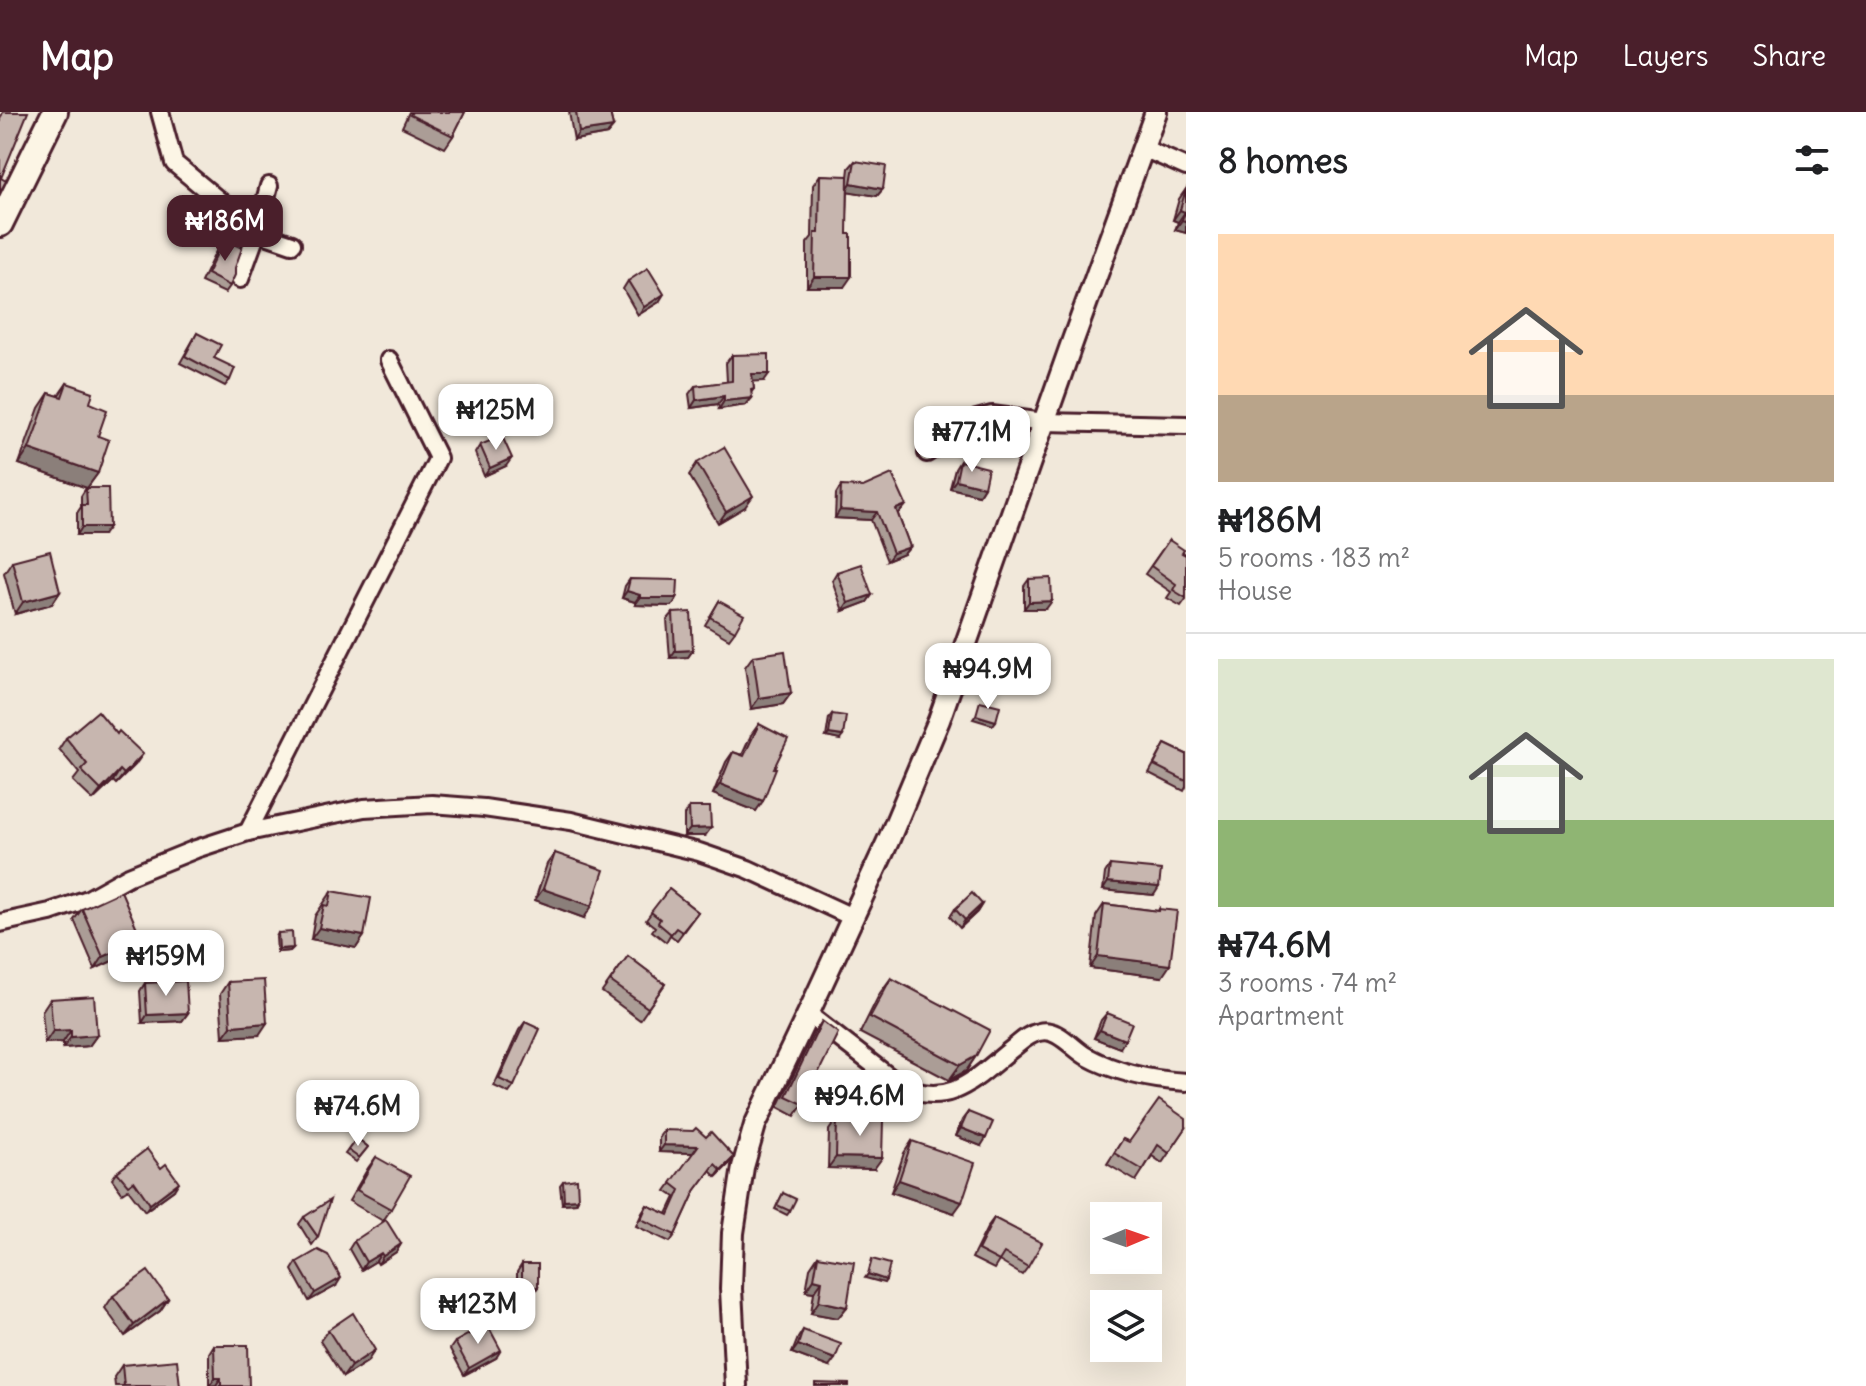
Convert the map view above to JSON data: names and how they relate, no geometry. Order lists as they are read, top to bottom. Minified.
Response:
{"north":"right","page":{"header":"Map","nav":["Map","Layers","Share"],"heading":"8 homes","price":["₦186M","₦125M","₦77.1M","₦94.9M","₦159M","₦94.6M","₦74.6M","₦123M"],"list":[{"name":"₦186M","note":"5 rooms · 183 m² · House"},{"name":"₦74.6M","note":"3 rooms · 74 m² · Apartment"}]}}
